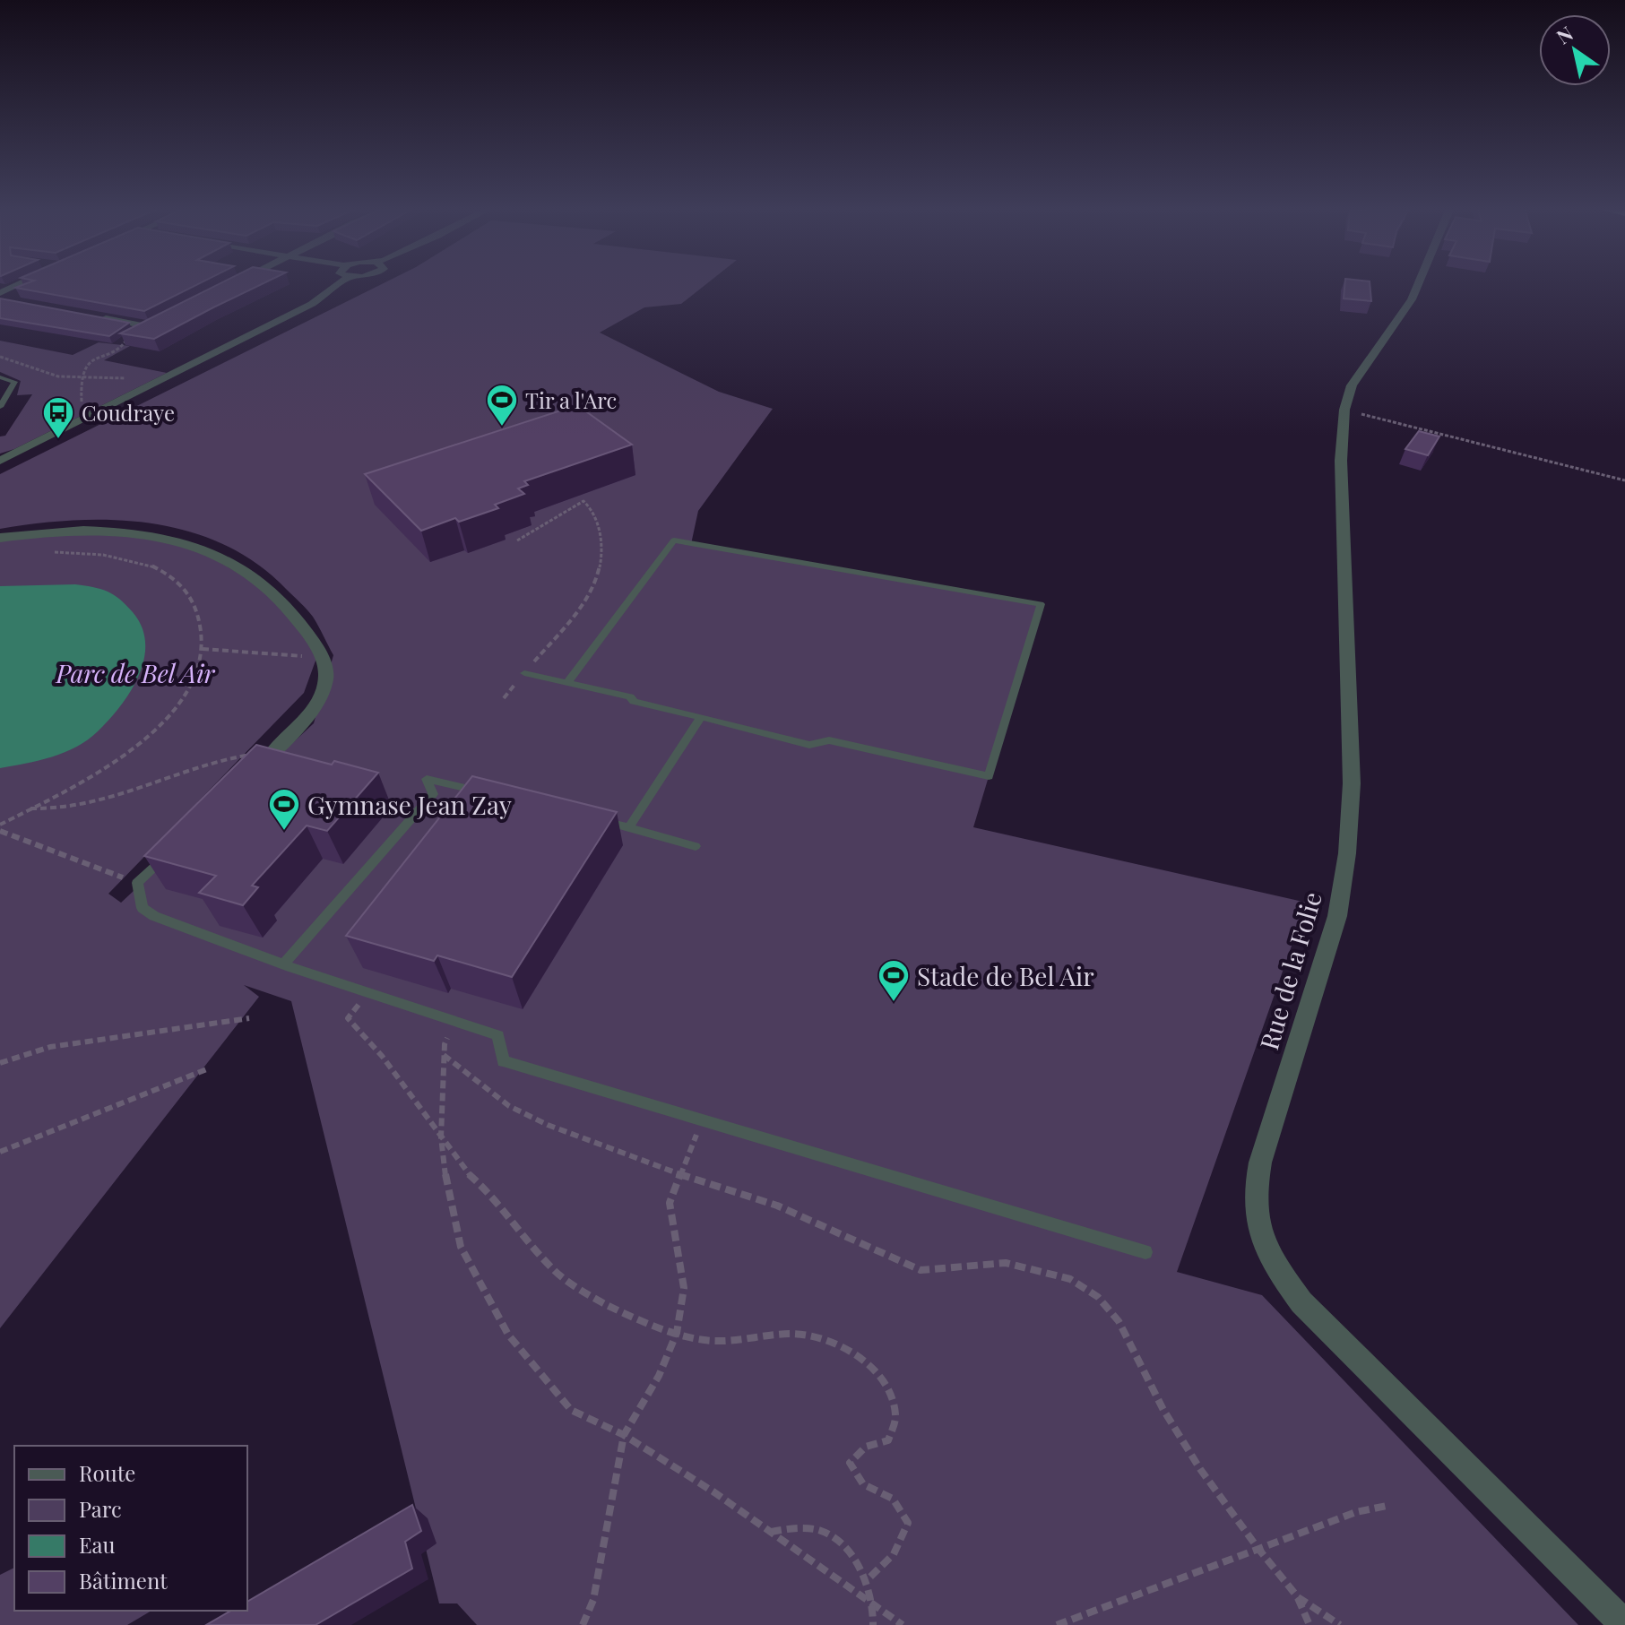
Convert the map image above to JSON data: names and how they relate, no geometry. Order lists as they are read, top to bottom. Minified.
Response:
{"streets":{"street":["Rue de la Folie"]},"parks":["Parc de Bel Air"],"places":{"sports":["Tir a l'Arc","Gymnase Jean Zay","Stade de Bel Air"],"bus stop":["Coudraye"]},"legend":["Route","Parc","Eau","Bâtiment"],"north":"top left"}
